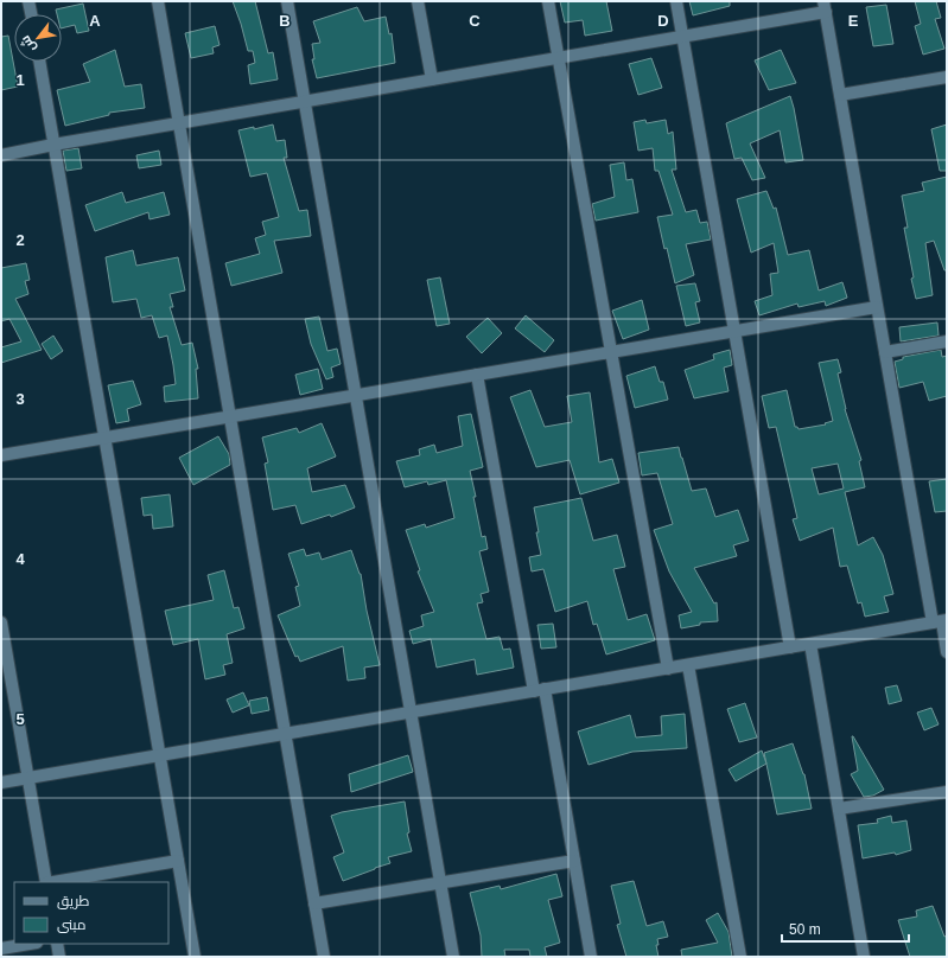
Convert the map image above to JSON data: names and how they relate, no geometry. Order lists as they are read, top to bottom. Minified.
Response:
{"legend":["طريق","مبنى"],"scale_bar":"50 m","north":"bottom left","grid":{"columns":["A","B","C","D","E"],"rows":["1","2","3","4","5"]}}
